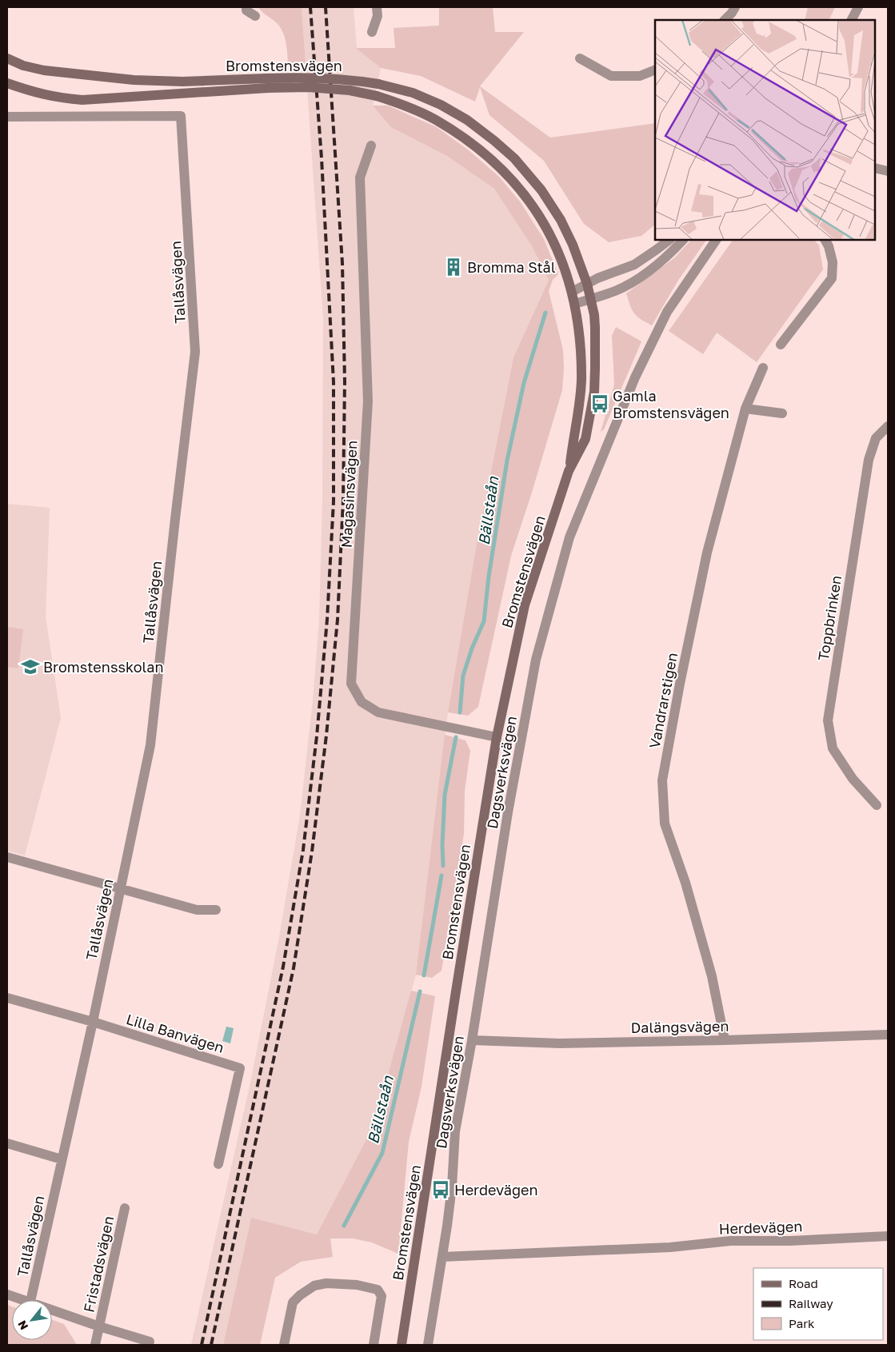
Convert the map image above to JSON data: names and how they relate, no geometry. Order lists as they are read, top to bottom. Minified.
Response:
{"streets":{"street":["Bromstensvägen","Tallåsvägen","Magasinsvägen","Toppbrinken","Vandrarstigen","Dagsverksvägen","Dalängsvägen","Lilla Banvägen","Herdevägen","Fristadsvägen"]},"crossings":[["Bromstensvägen","Magasinsvägen"],["Tallåsvägen","Lilla Banvägen"],["Vandrarstigen","Dalängsvägen"],["Dagsverksvägen","Dalängsvägen"],["Dagsverksvägen","Herdevägen"]],"water":["Bällstaån"],"places":{"building":["Bromma Stål"],"bus stop":["Gamla Bromstensvägen","Herdevägen"],"school or university":["Bromstensskolan"]},"legend":["Road","Railway","Park"],"north":"bottom left"}
